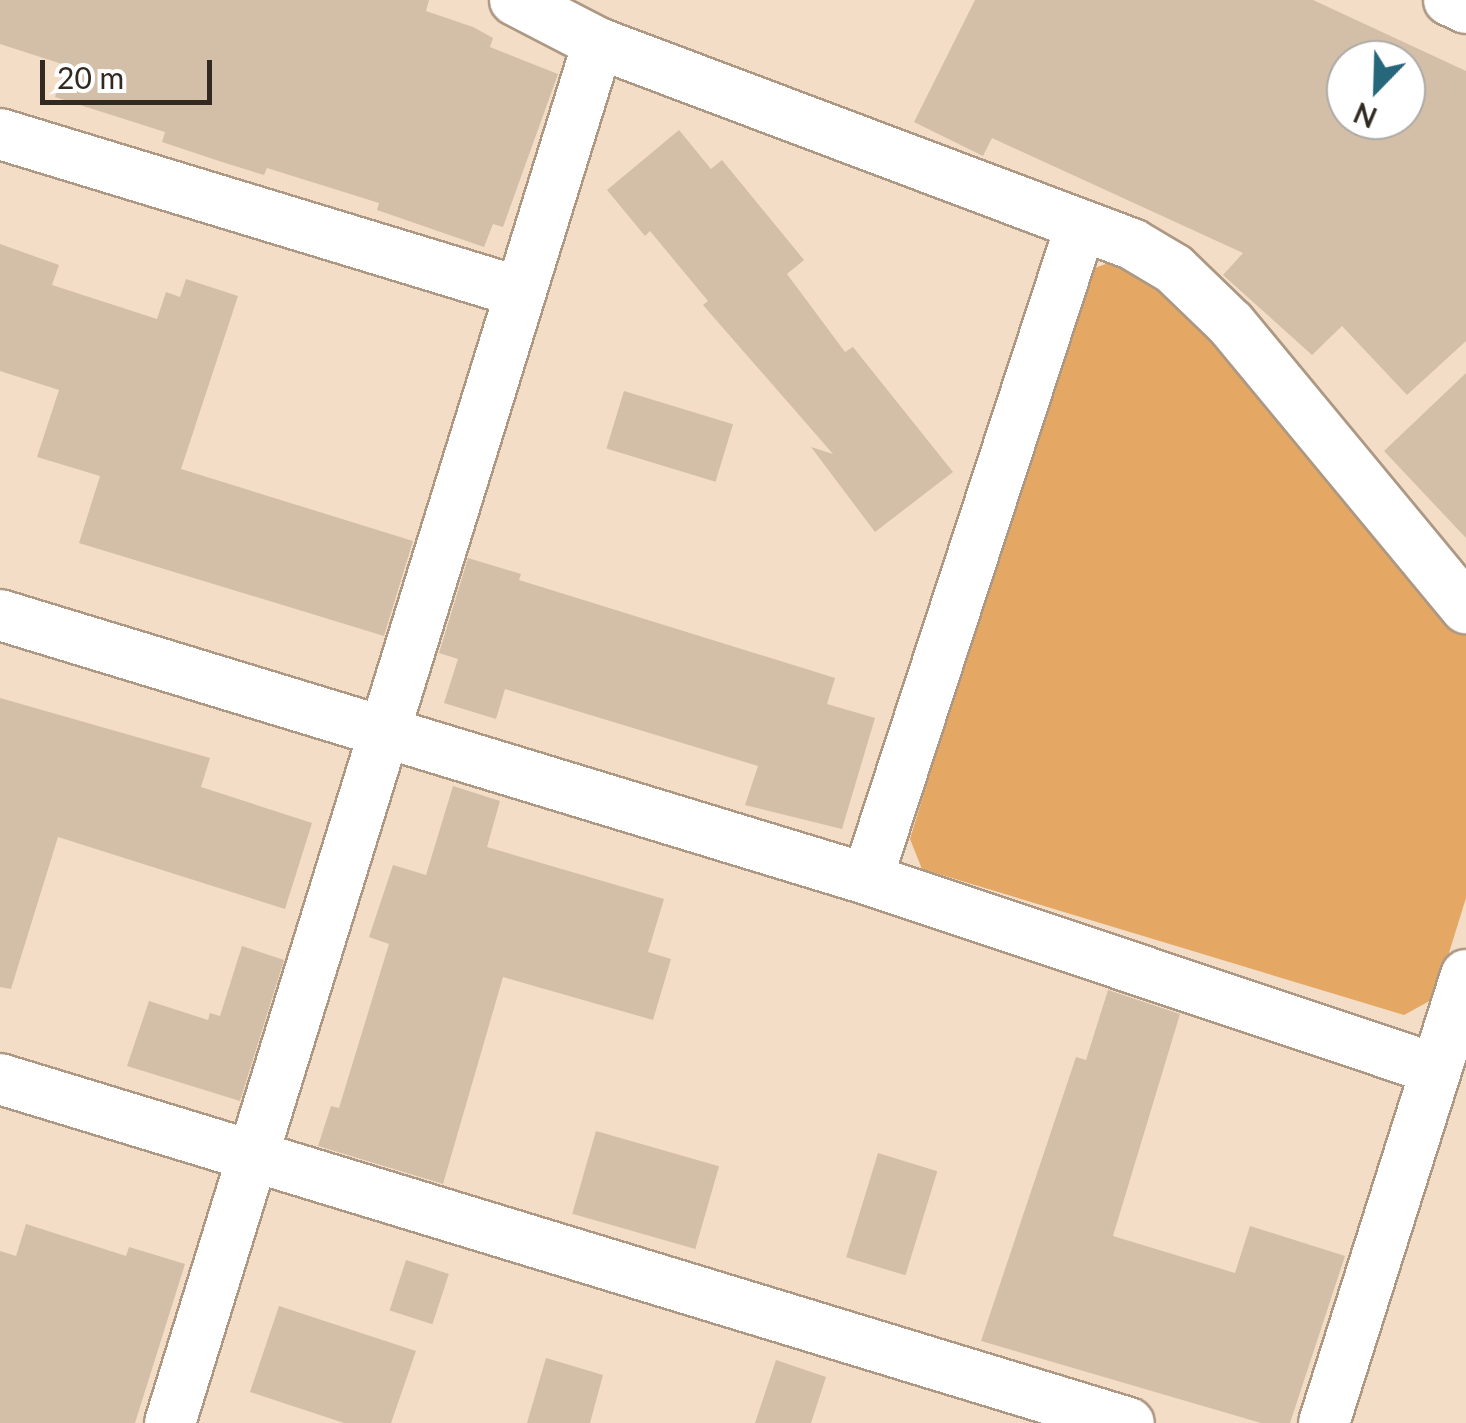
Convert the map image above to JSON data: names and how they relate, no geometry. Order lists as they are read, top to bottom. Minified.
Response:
{"scale_bar":"20 m","north":"bottom left"}
